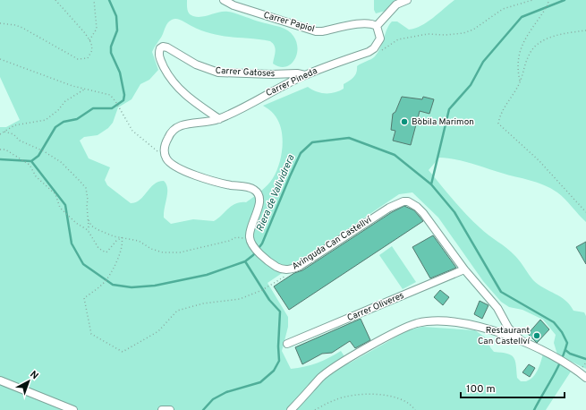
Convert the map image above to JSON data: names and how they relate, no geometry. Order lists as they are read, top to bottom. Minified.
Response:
{"streets":{"street":["Carrer Papiol","Carrer Gatoses","Carrer Pineda","Avinguda Can Castellví","Carrer Oliveres"]},"crossings":[["Carrer Papiol","Carrer Pineda"],["Carrer Gatoses","Carrer Pineda"],["Avinguda Can Castellví","Carrer Oliveres"]],"water":["Riera de Vallvidrera"],"places":["Bòbila Marimon","Restaurant Can Castellví"],"scale_bar":"100 m","north":"top right"}
